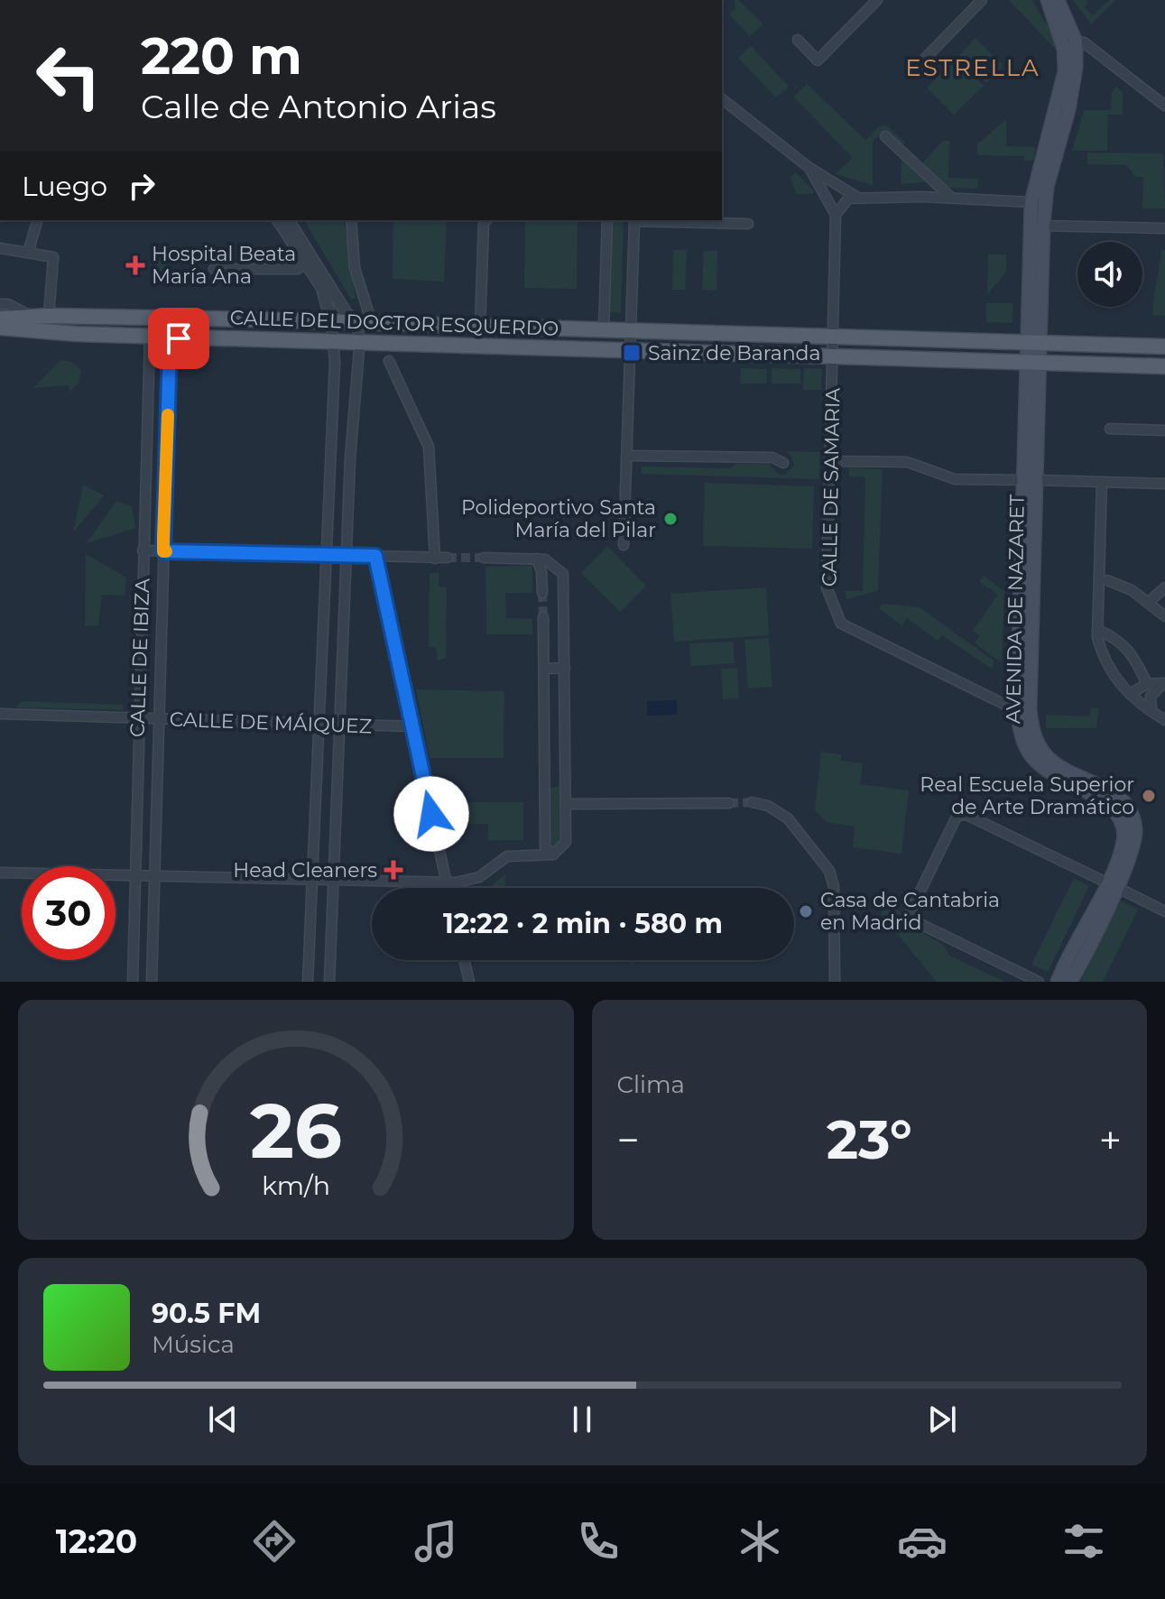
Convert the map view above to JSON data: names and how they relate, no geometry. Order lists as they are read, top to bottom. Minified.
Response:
{"streets":{"main road":["CALLE DEL DOCTOR ESQUERDO","AVENIDA DE NAZARET"],"street":["CALLE DE SAMARIA","CALLE DE IBIZA","CALLE DE MÁIQUEZ"]},"crossings":[["CALLE DEL DOCTOR ESQUERDO","CALLE DE SAMARIA"],["CALLE DEL DOCTOR ESQUERDO","AVENIDA DE NAZARET"],["CALLE DEL DOCTOR ESQUERDO","CALLE DE IBIZA"],["CALLE DE SAMARIA","AVENIDA DE NAZARET"],["CALLE DE IBIZA","CALLE DE MÁIQUEZ"]],"districts":["ESTRELLA"],"places":{"health":["Hospital Beata María Ana","Head Cleaners"],"transit":["Sainz de Baranda"],"other":["Polideportivo Santa María del Pilar","Real Escuela Superior de Arte Dramático","Casa de Cantabria en Madrid"]},"page":{"turn":["220 m","Calle de Antonio Arias"],"then":"Luego","limit":"30","trip":"12:22 · 2 min · 580 m","tile":"Clima","heat":["−","23°","+"],"song":["90.5 FM","Música"],"tabs":"12:20","gauge":["26","km/h"]}}
